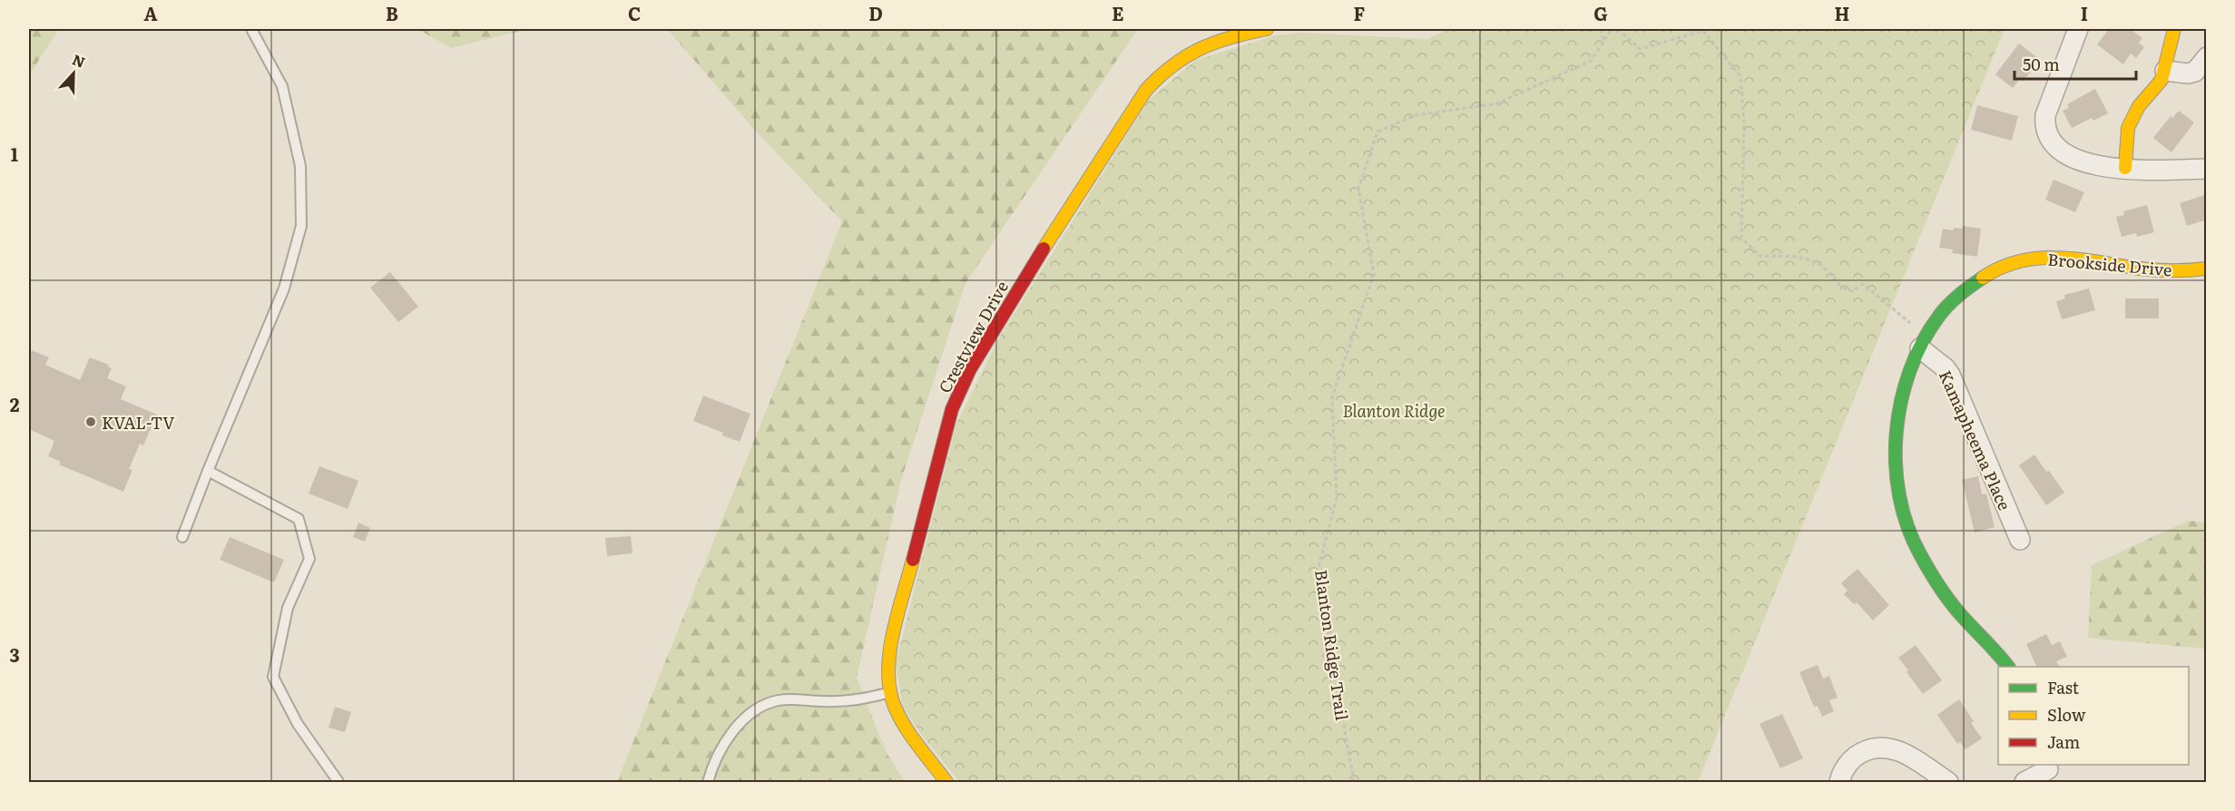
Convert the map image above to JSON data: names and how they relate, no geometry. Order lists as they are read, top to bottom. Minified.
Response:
{"streets":{"street":["Brookside Drive","Crestview Drive","Kamapheema Place"],"path":["Blanton Ridge Trail"]},"crossings":[["Brookside Drive","Kamapheema Place"]],"parks":["Blanton Ridge"],"places":["KVAL-TV"],"legend":["Fast","Slow","Jam"],"scale_bar":"50 m","north":"top","grid":{"columns":["A","B","C","D","E","F","G","H","I"],"rows":["1","2","3"]}}
